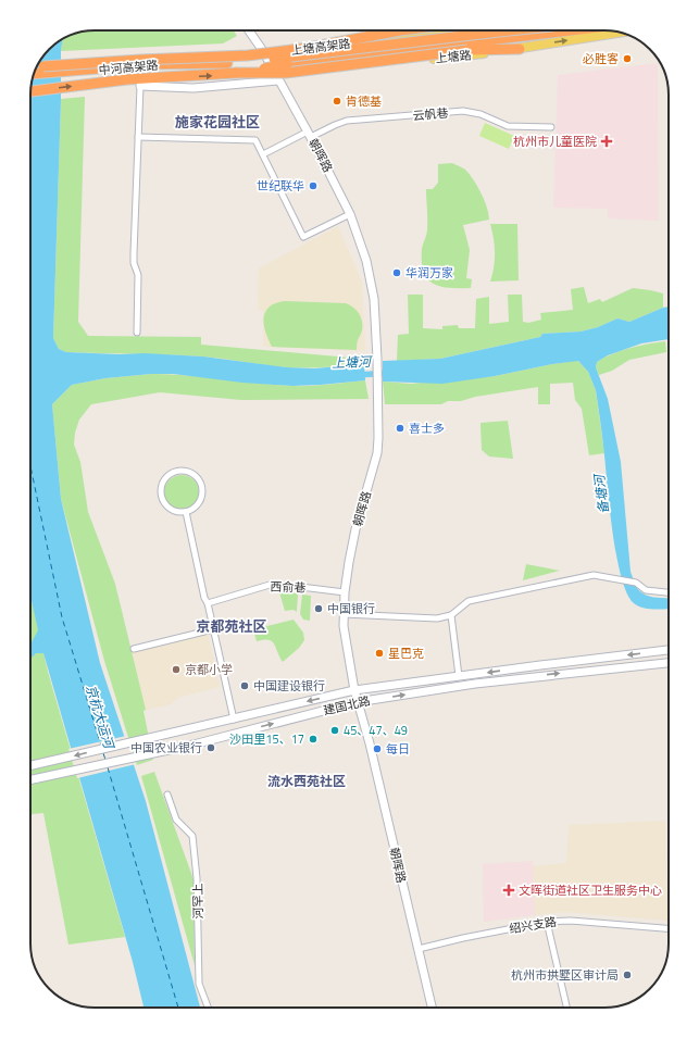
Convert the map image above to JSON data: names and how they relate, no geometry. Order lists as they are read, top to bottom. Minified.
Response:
{"streets":{"highway":["上塘高架路","中河高架路"],"main road":["上塘路","朝晖路","建国北路"],"street":["云帆巷","西俞巷","河罕上","绍兴支路"]},"crossings":[["上塘高架路","中河高架路"],["上塘路","朝晖路"],["云帆巷","朝晖路"],["朝晖路","西俞巷"],["朝晖路","建国北路"],["朝晖路","绍兴支路"]],"districts":["施家花园社区","京都苑社区","流水西苑社区"],"water":["上塘河","备塘河","京杭大运河"],"places":{"other":["必胜客","肯德基","世纪联华","华润万家","喜士多","中国银行","星巴克","京都小学","中国建设银行","45、47、49","沙田里15、17","中国农业银行","每日","杭州市拱墅区审计局"],"health":["杭州市儿童医院","文晖街道社区卫生服务中心"]}}
